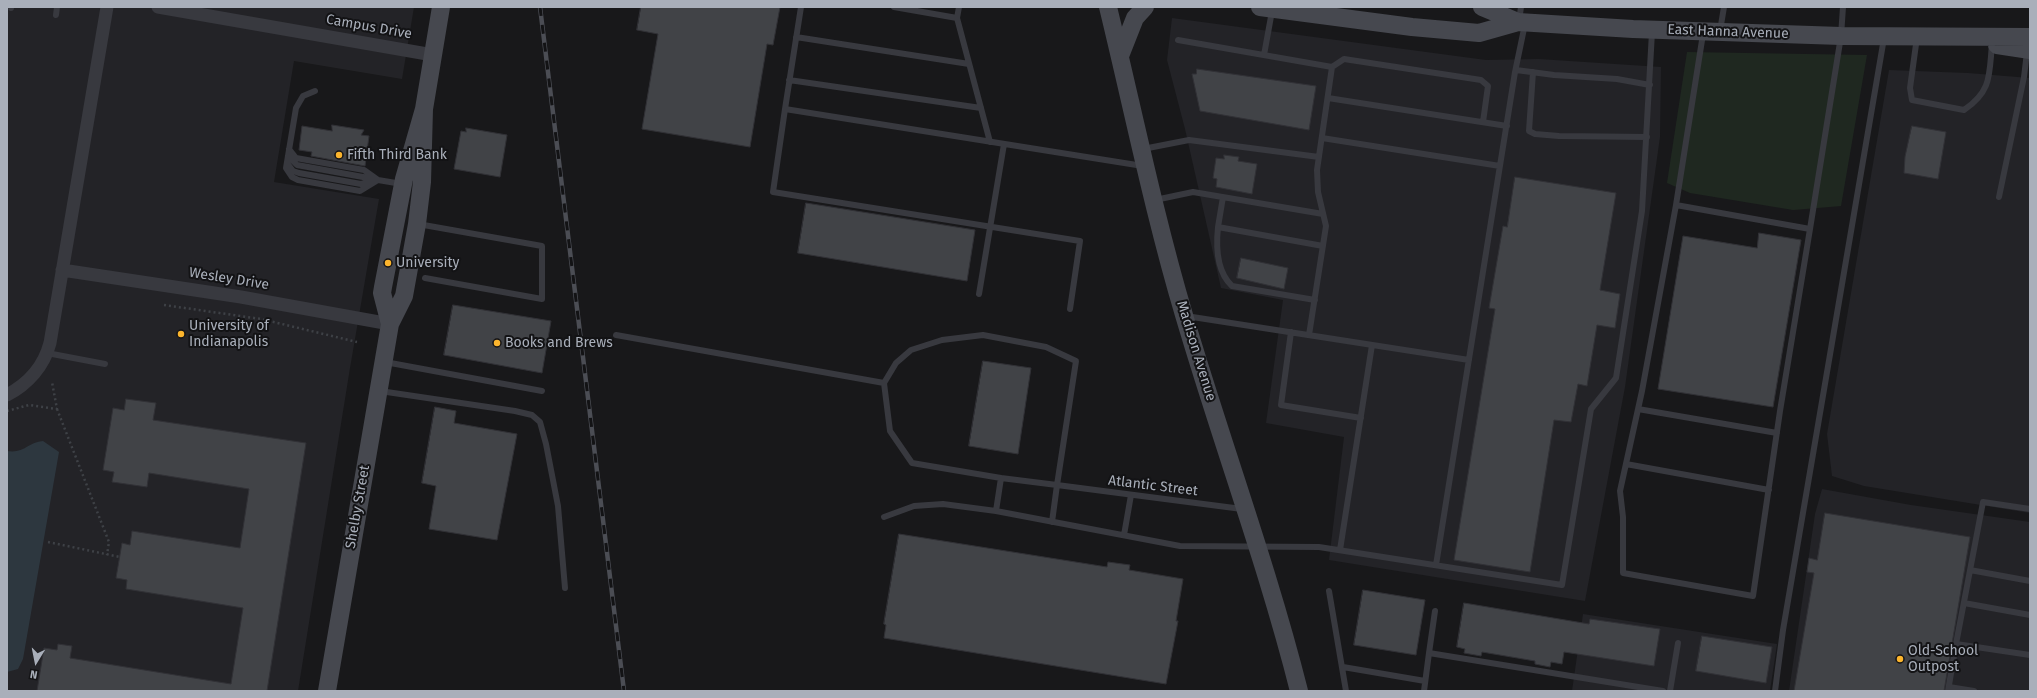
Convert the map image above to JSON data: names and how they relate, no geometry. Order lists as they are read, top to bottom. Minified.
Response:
{"streets":{"main road":["East Hanna Avenue","Madison Avenue","Shelby Street"],"street":["Campus Drive","Wesley Drive"],"lane":["Atlantic Street"]},"crossings":[["Campus Drive","Shelby Street"],["Wesley Drive","Shelby Street"],["Madison Avenue","Atlantic Street"]],"places":["Fifth Third Bank","University","University of Indianapolis","Books and Brews","Old-School Outpost"],"north":"bottom"}
